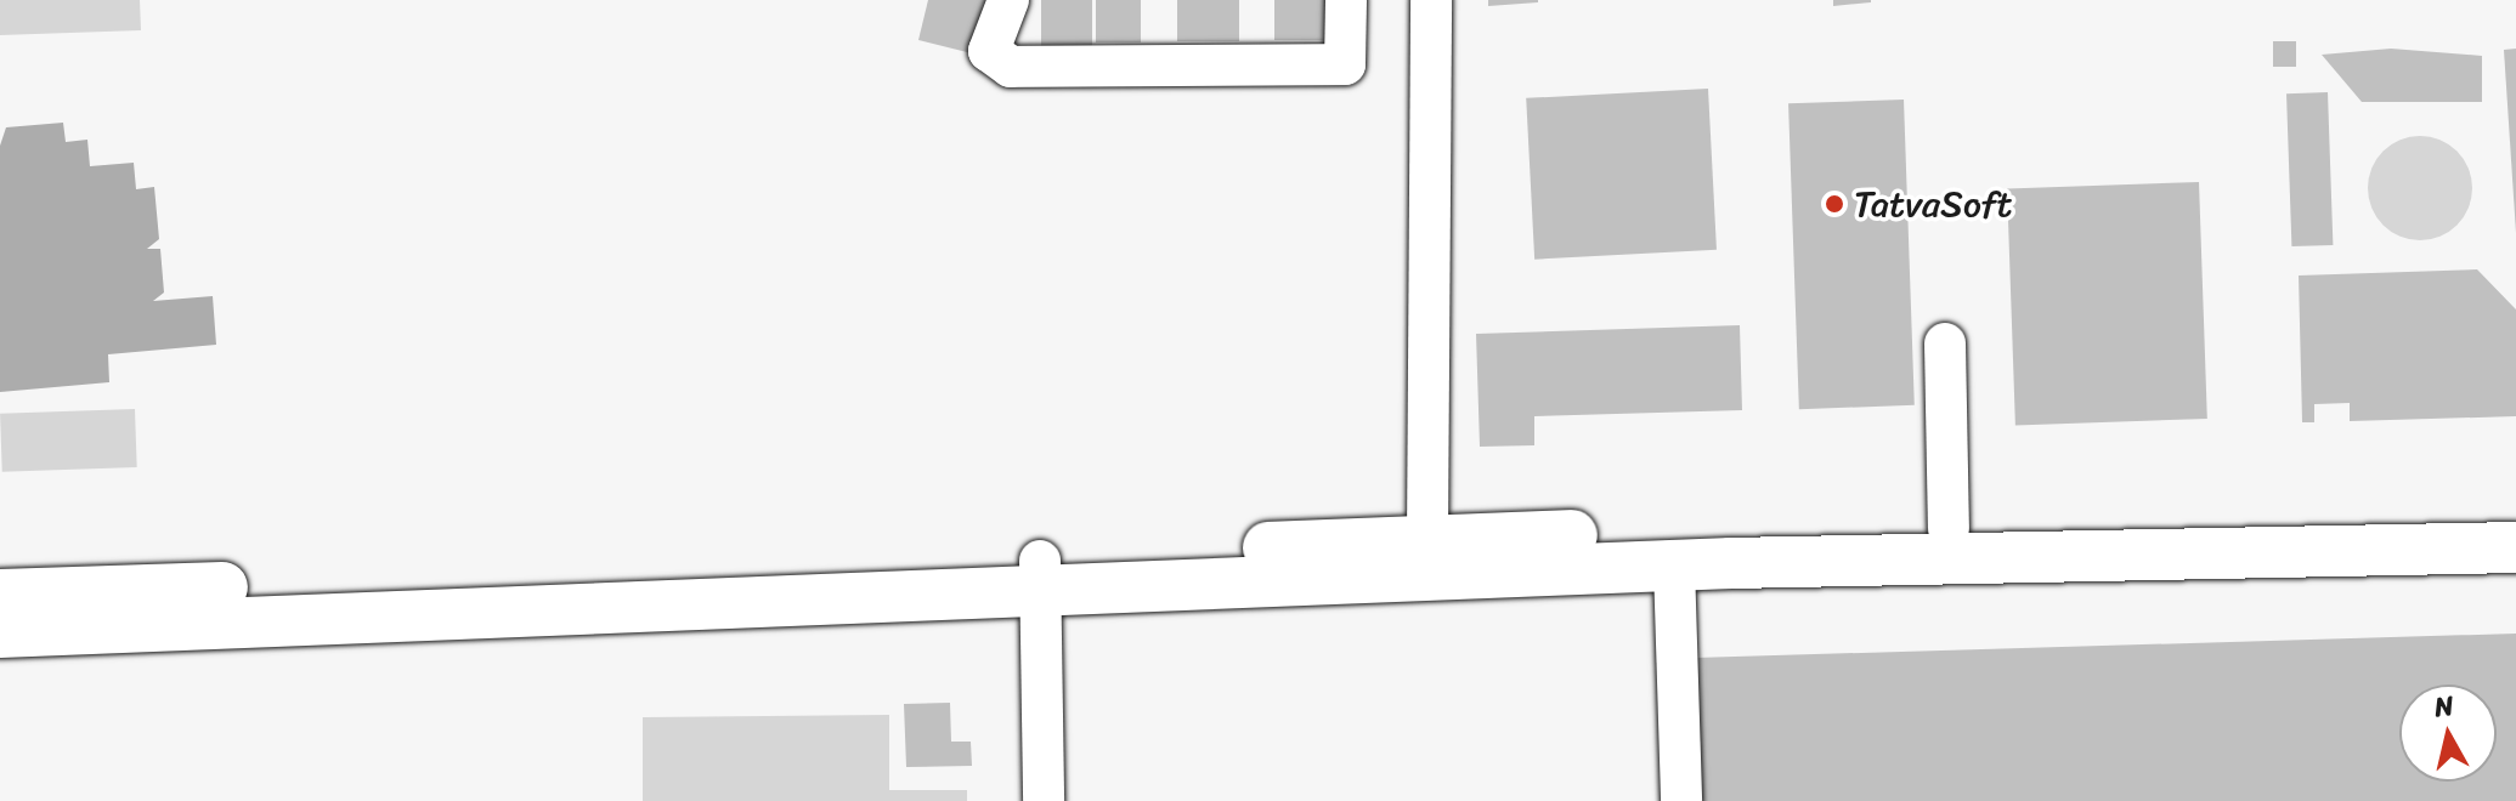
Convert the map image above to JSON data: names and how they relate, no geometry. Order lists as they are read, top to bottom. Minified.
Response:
{"places":["TatvaSoft"],"north":"top"}
